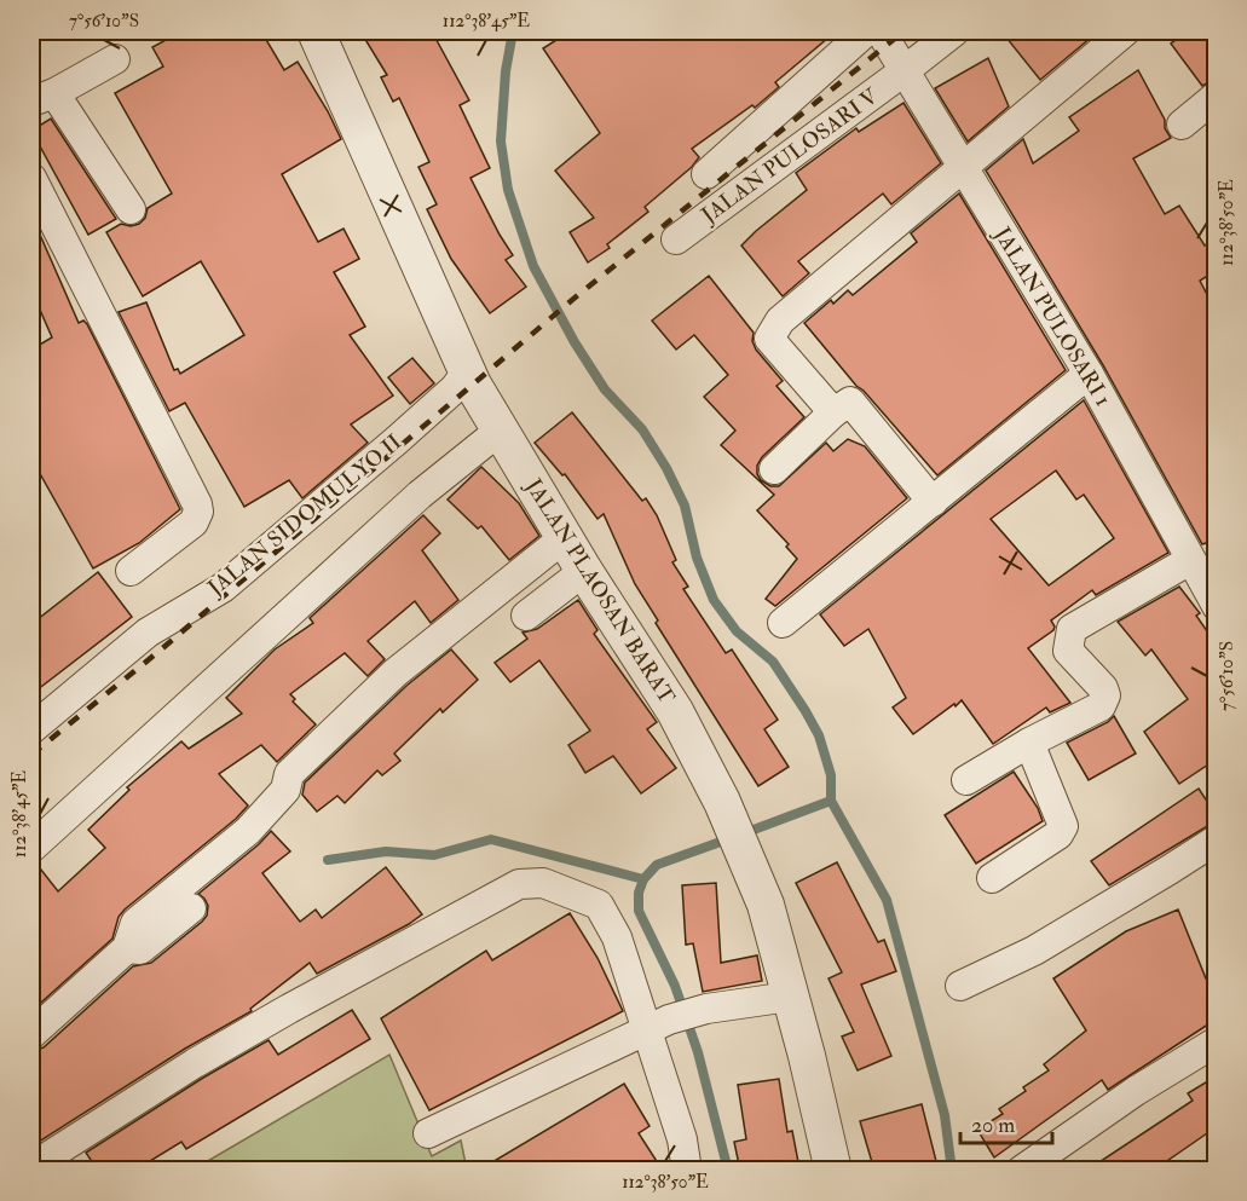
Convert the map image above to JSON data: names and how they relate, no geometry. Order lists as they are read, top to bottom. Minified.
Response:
{"streets":{"street":["JALAN PULOSARI V","JALAN PULOSARI 1","JALAN SIDOMULYO II","JALAN PLAOSAN BARAT"]},"crossings":[["JALAN PULOSARI V","JALAN PULOSARI 1"],["JALAN SIDOMULYO II","JALAN PLAOSAN BARAT"]],"scale_bar":"20 m","coordinates":["7°56'10\"S","112°38'45\"E","112°38'50\"E"]}
